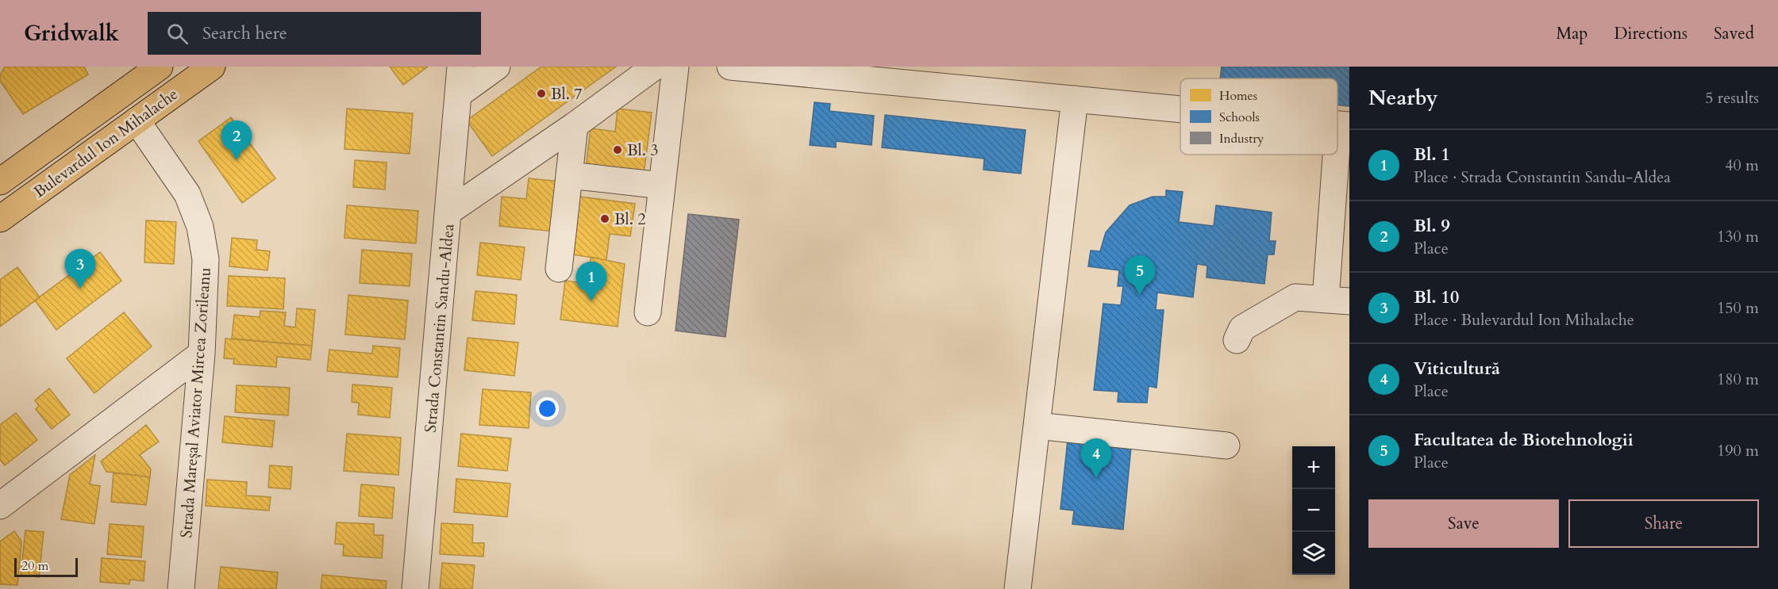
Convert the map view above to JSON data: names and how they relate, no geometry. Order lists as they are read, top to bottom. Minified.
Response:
{"streets":{"main road":["Bulevardul Ion Mihalache"],"street":["Strada Constantin Sandu-Aldea","Strada Mareșal Aviator Mircea Zorileanu"]},"crossings":[["Bulevardul Ion Mihalache","Strada Mareșal Aviator Mircea Zorileanu"]],"places":["Bl. 7","Bl. 3","Bl. 2"],"legend":["Homes","Schools","Industry"],"scale_bar":"20 m","page":{"header":"Gridwalk","search":"Search here","nav":["Map","Directions","Saved"],"heading":["Nearby","5 results"],"pins":["2","3","5","1","4"],"list":[{"mark":"1","name":"Bl. 1","note":"Place · Strada Constantin Sandu-Aldea","value":"40 m"},{"mark":"2","name":"Bl. 9","note":"Place","value":"130 m"},{"mark":"3","name":"Bl. 10","note":"Place · Bulevardul Ion Mihalache","value":"150 m"},{"mark":"4","name":"Viticultură","note":"Place","value":"180 m"},{"mark":"5","name":"Facultatea de Biotehnologii","note":"Place","value":"190 m"}],"map_buttons":["+","−"],"buttons":["Save","Share"],"scale":"20 m"}}
